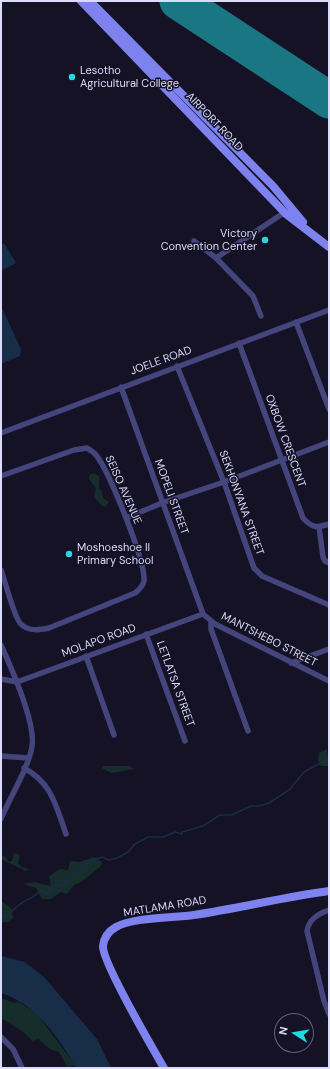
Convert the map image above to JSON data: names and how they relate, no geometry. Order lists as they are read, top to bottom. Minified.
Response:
{"streets":{"main road":["AIRPORT ROAD","MATLAMA ROAD"],"street":["JOELE ROAD","OXBOW CRESCENT","SEISO AVENUE","MOPELI STREET","SEKHONYANA STREET","MANTSHEBO STREET","MOLAPO ROAD","LETLATSA STREET"]},"crossings":[["JOELE ROAD","OXBOW CRESCENT"],["JOELE ROAD","MOPELI STREET"],["JOELE ROAD","SEKHONYANA STREET"],["MOPELI STREET","MANTSHEBO STREET"],["MOPELI STREET","MOLAPO ROAD"],["MANTSHEBO STREET","MOLAPO ROAD"],["MOLAPO ROAD","LETLATSA STREET"]],"places":["Lesotho Agricultural College","Victory Convention Center","Moshoeshoe II Primary School"],"north":"left"}
